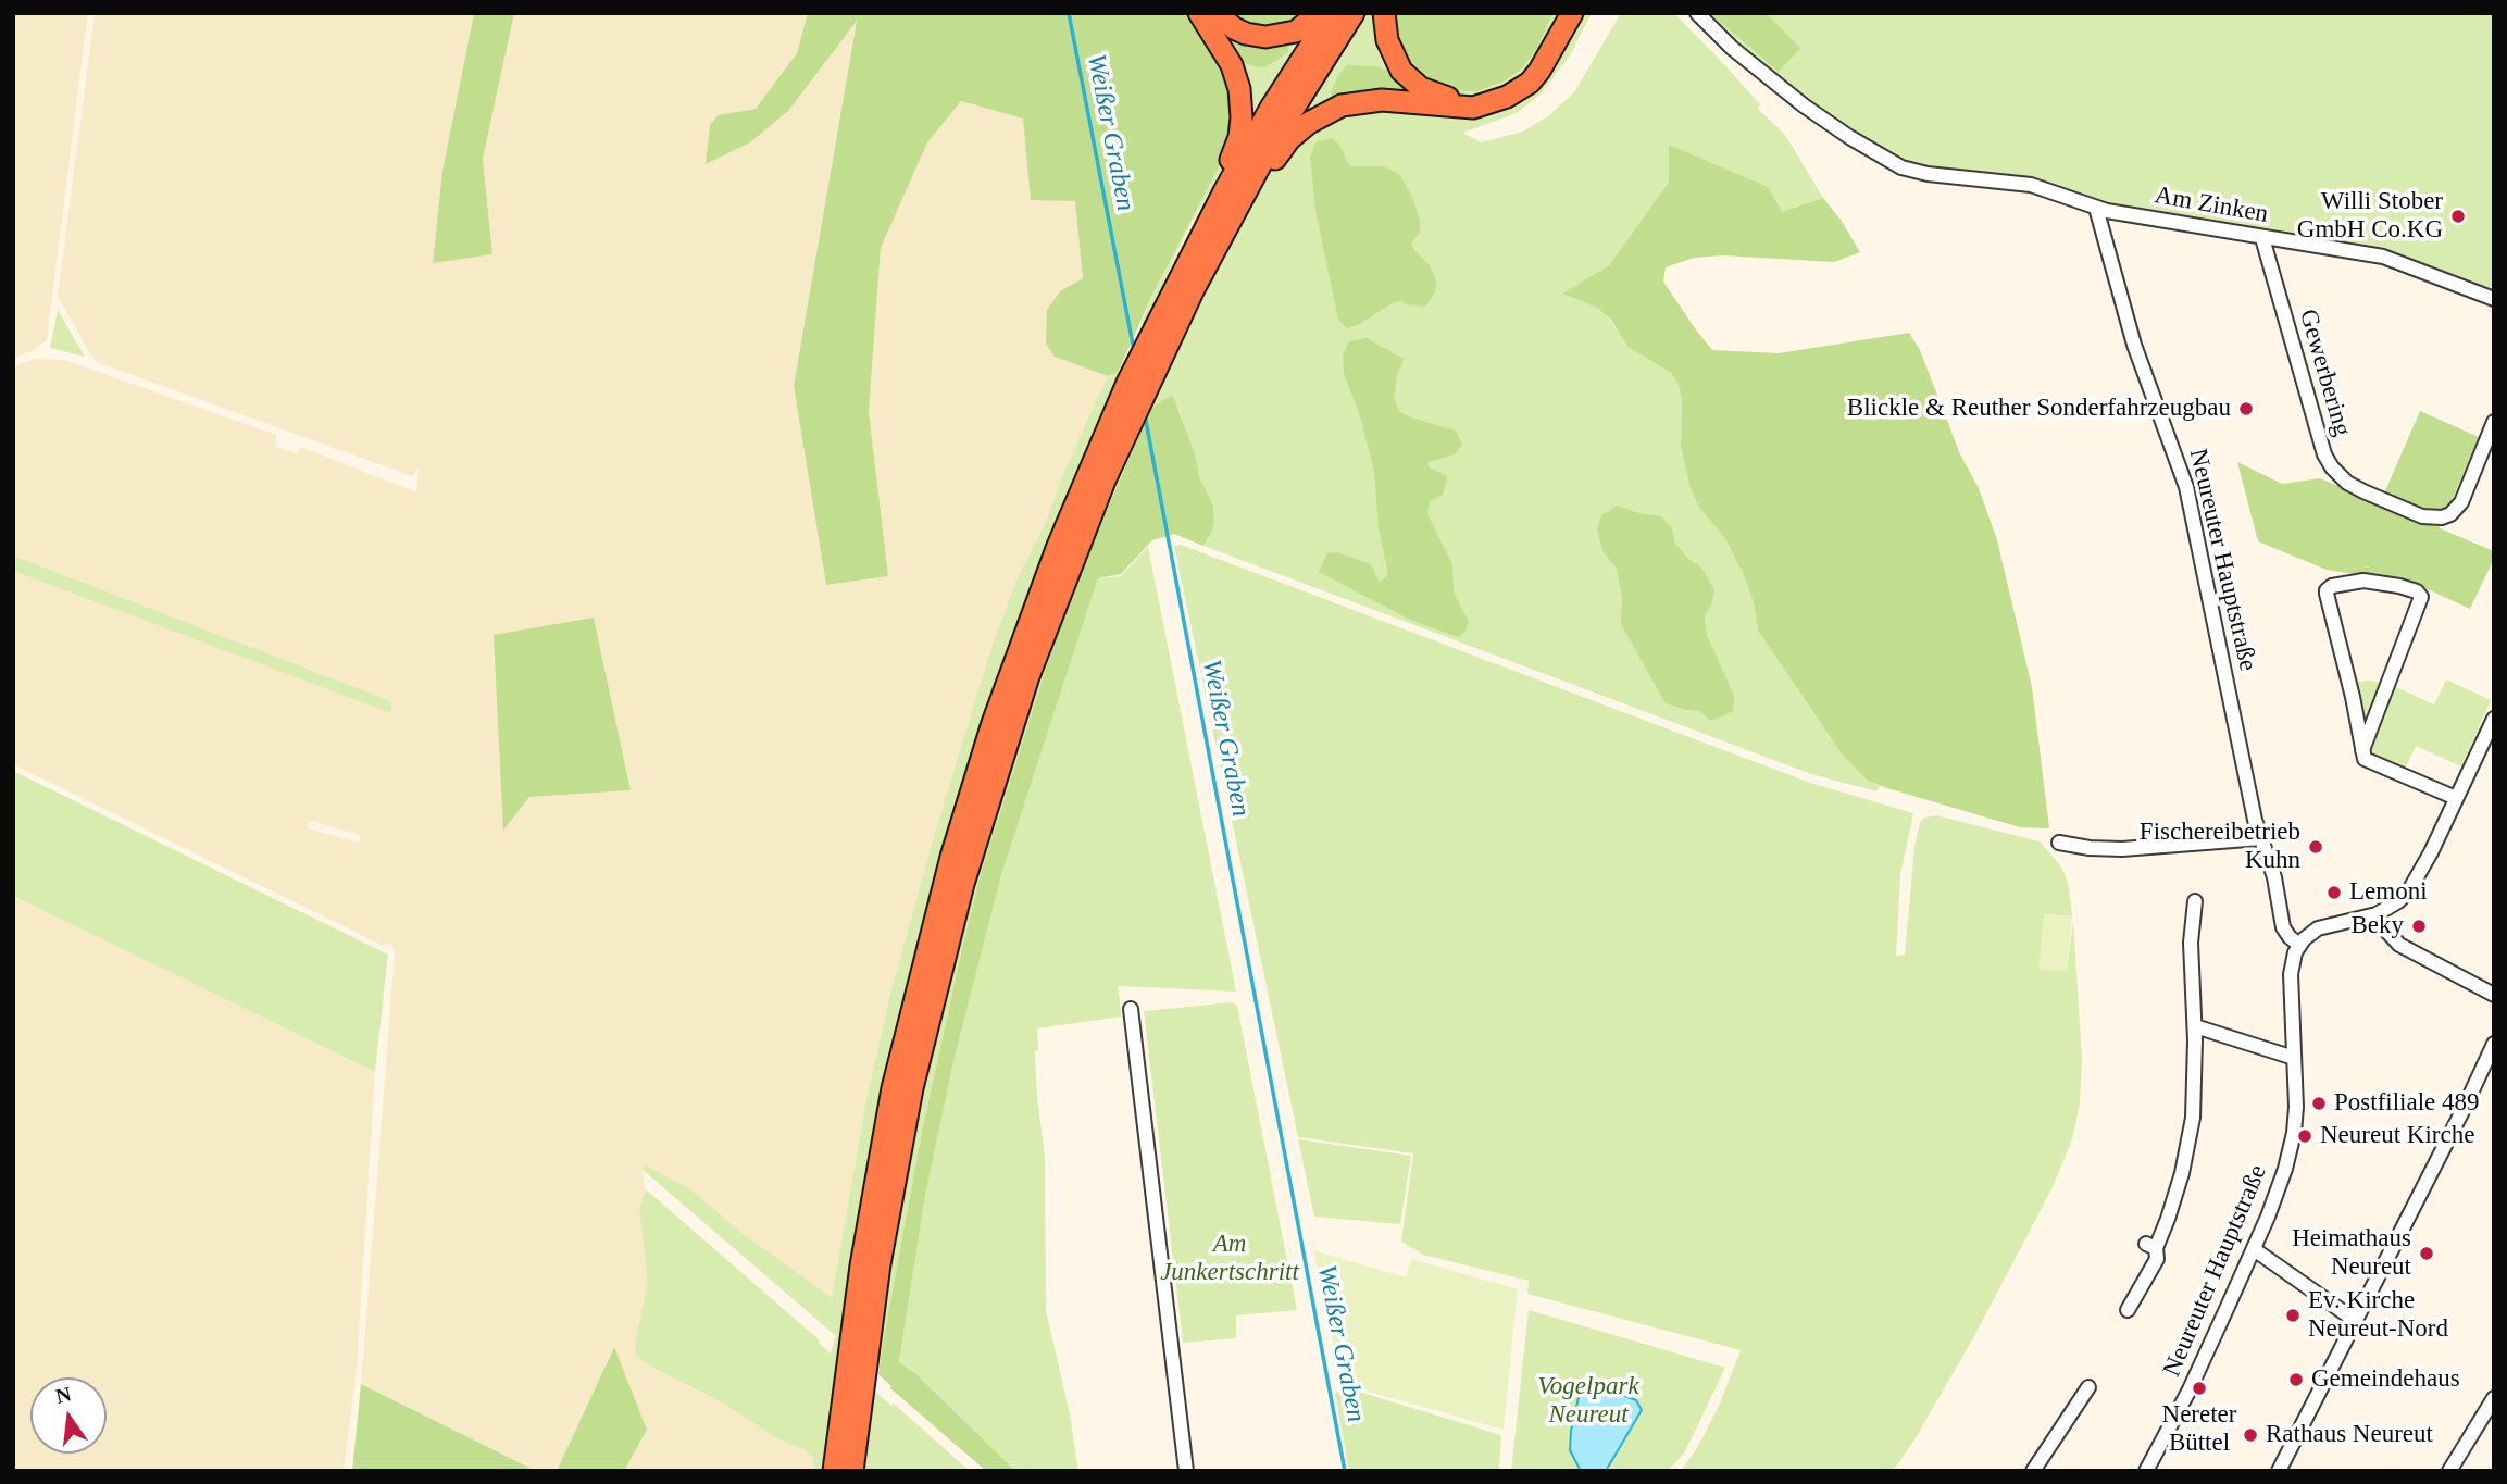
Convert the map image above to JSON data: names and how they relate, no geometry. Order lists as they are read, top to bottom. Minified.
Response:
{"streets":{"street":["Am Zinken","Gewerbering","Neureuter Hauptstraße"]},"crossings":[["Am Zinken","Gewerbering"],["Am Zinken","Neureuter Hauptstraße"]],"water":["Weißer Graben"],"parks":["Am Junkertschritt","Vogelpark Neureut"],"places":["Willi Stober GmbH Co.KG","Blickle & Reuther Sonderfahrzeugbau","Fischereibetrieb Kuhn","Lemoni","Beky","Postfiliale 489","Neureut Kirche","Heimathaus Neureut","Ev. Kirche Neureut-Nord","Gemeindehaus","Nereter Büttel","Rathaus Neureut"],"north":"top"}
